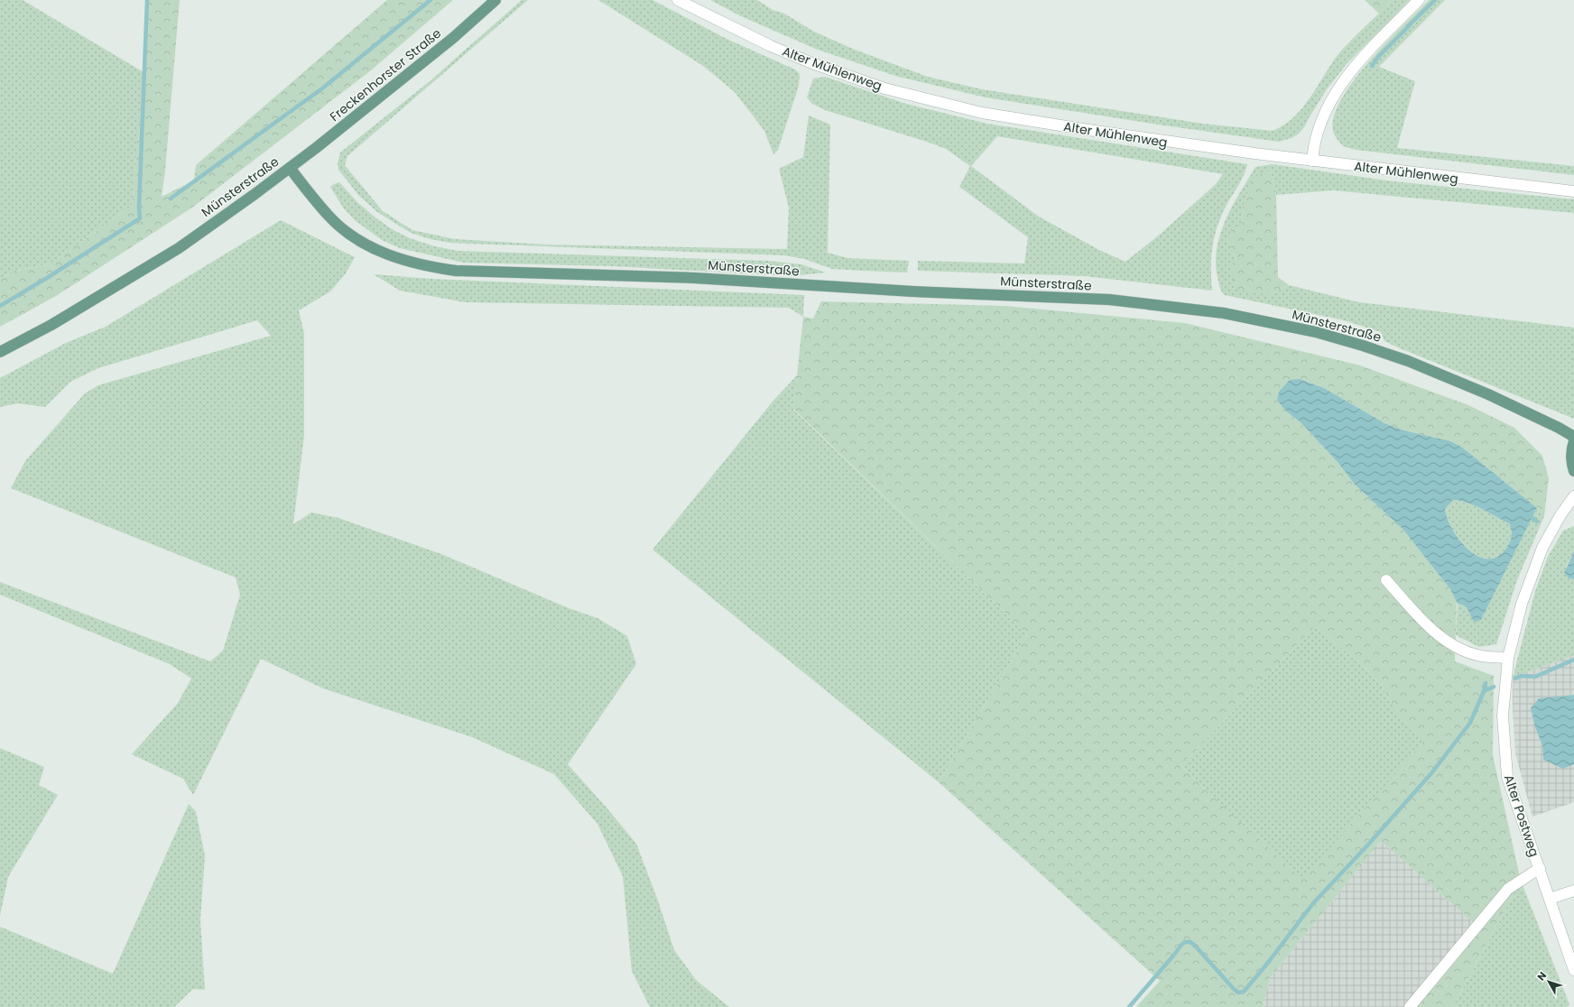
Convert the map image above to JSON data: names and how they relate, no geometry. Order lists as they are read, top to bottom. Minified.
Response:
{"streets":{"main road":["Freckenhorster Straße","Münsterstraße"],"street":["Alter Mühlenweg","Alter Postweg"]},"crossings":[["Freckenhorster Straße","Münsterstraße"]],"north":"top left"}
